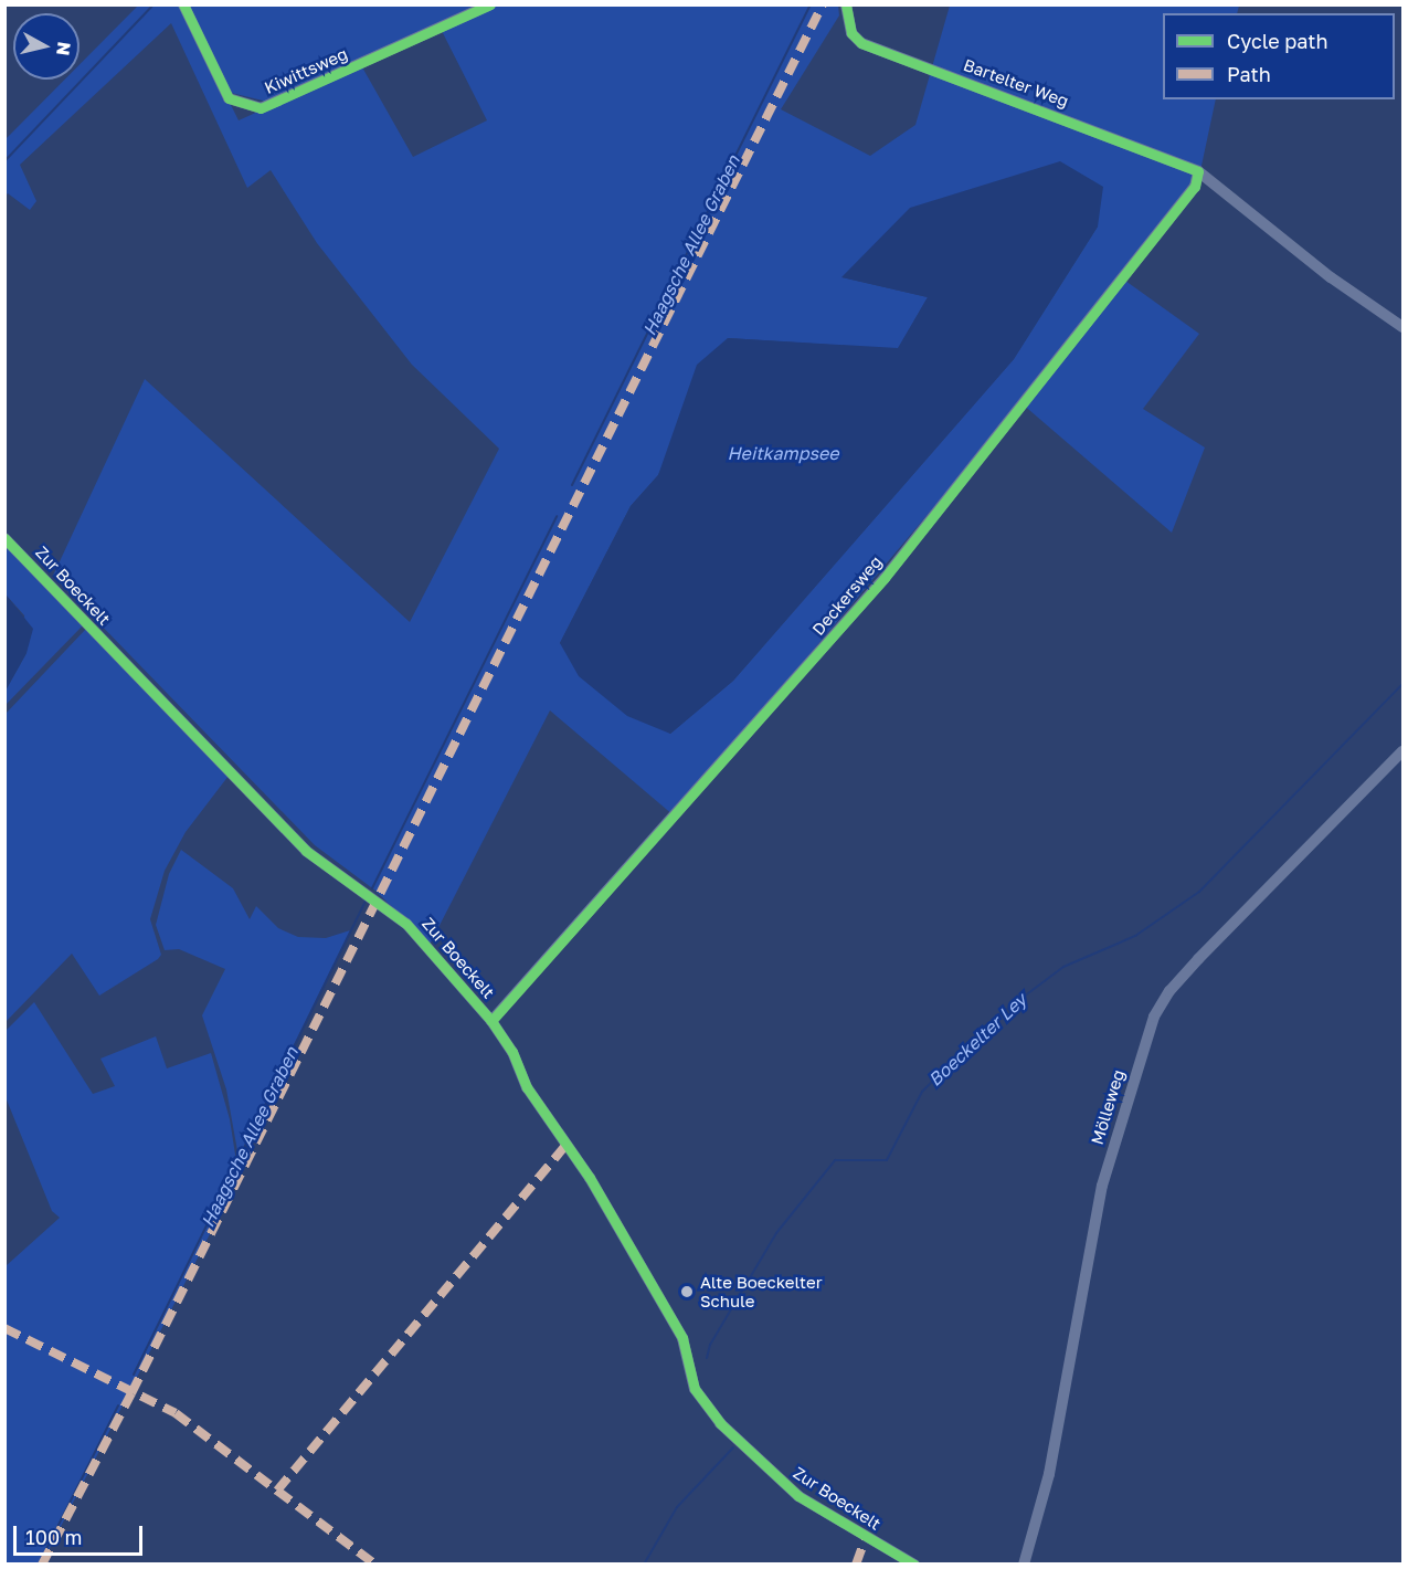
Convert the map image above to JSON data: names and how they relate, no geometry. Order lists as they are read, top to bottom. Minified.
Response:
{"streets":{"street":["Kiwittsweg","Bartelter Weg","Zur Boeckelt","Deckersweg","Mölleweg"]},"crossings":[["Bartelter Weg","Deckersweg"],["Zur Boeckelt","Deckersweg"]],"water":["Haagsche Allee Graben","Heitkampsee","Boeckelter Ley"],"places":["Alte Boeckelter Schule"],"legend":["Cycle path","Path"],"scale_bar":"100 m","north":"right"}
